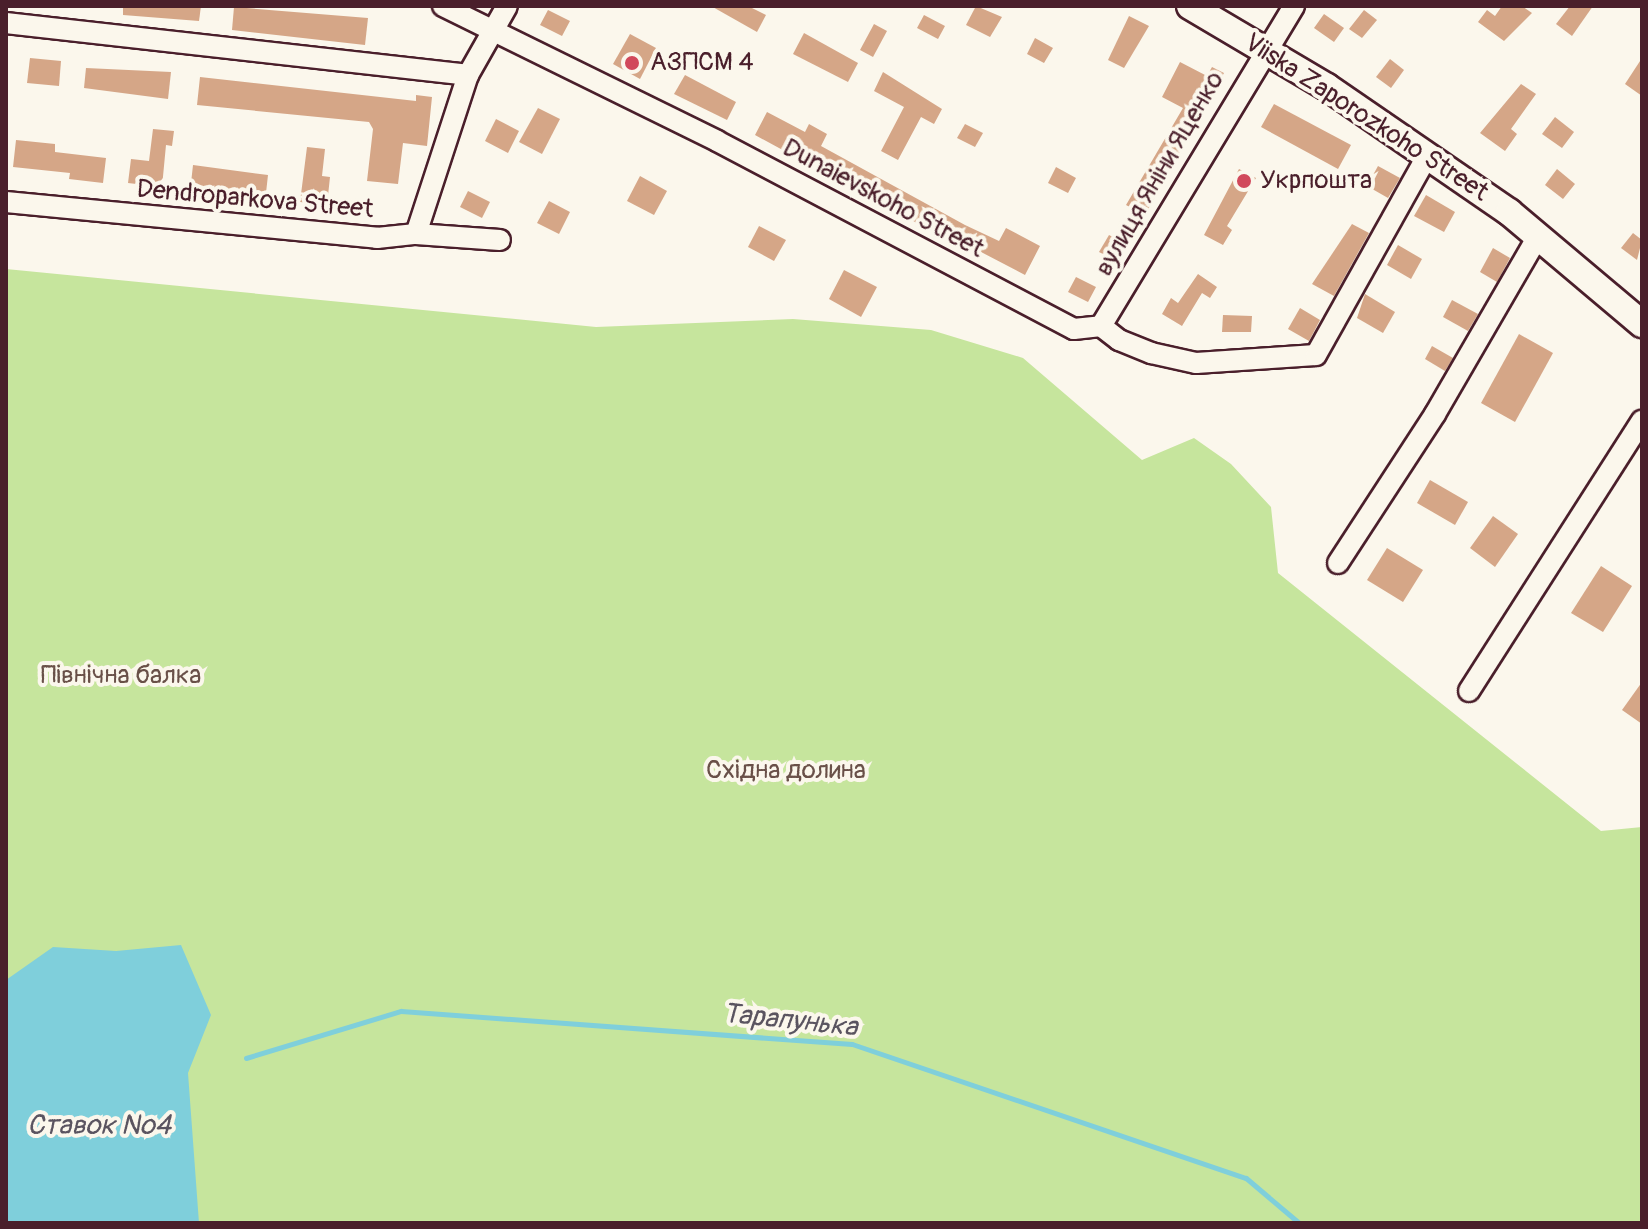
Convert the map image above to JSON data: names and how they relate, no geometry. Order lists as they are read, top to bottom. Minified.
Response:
{"streets":{"street":["Viiska Zaporozkoho Street","вулиця Яніни Яценко","Dunaievskoho Street","Dendroparkova Street"]},"crossings":[["Viiska Zaporozkoho Street","вулиця Яніни Яценко"],["Viiska Zaporozkoho Street","Dunaievskoho Street"],["вулиця Яніни Яценко","Dunaievskoho Street"]],"water":["Тарапунька","Ставок №4"],"parks":["Північна балка","Східна долина"],"places":["АЗПСМ 4","Укрпошта"]}
